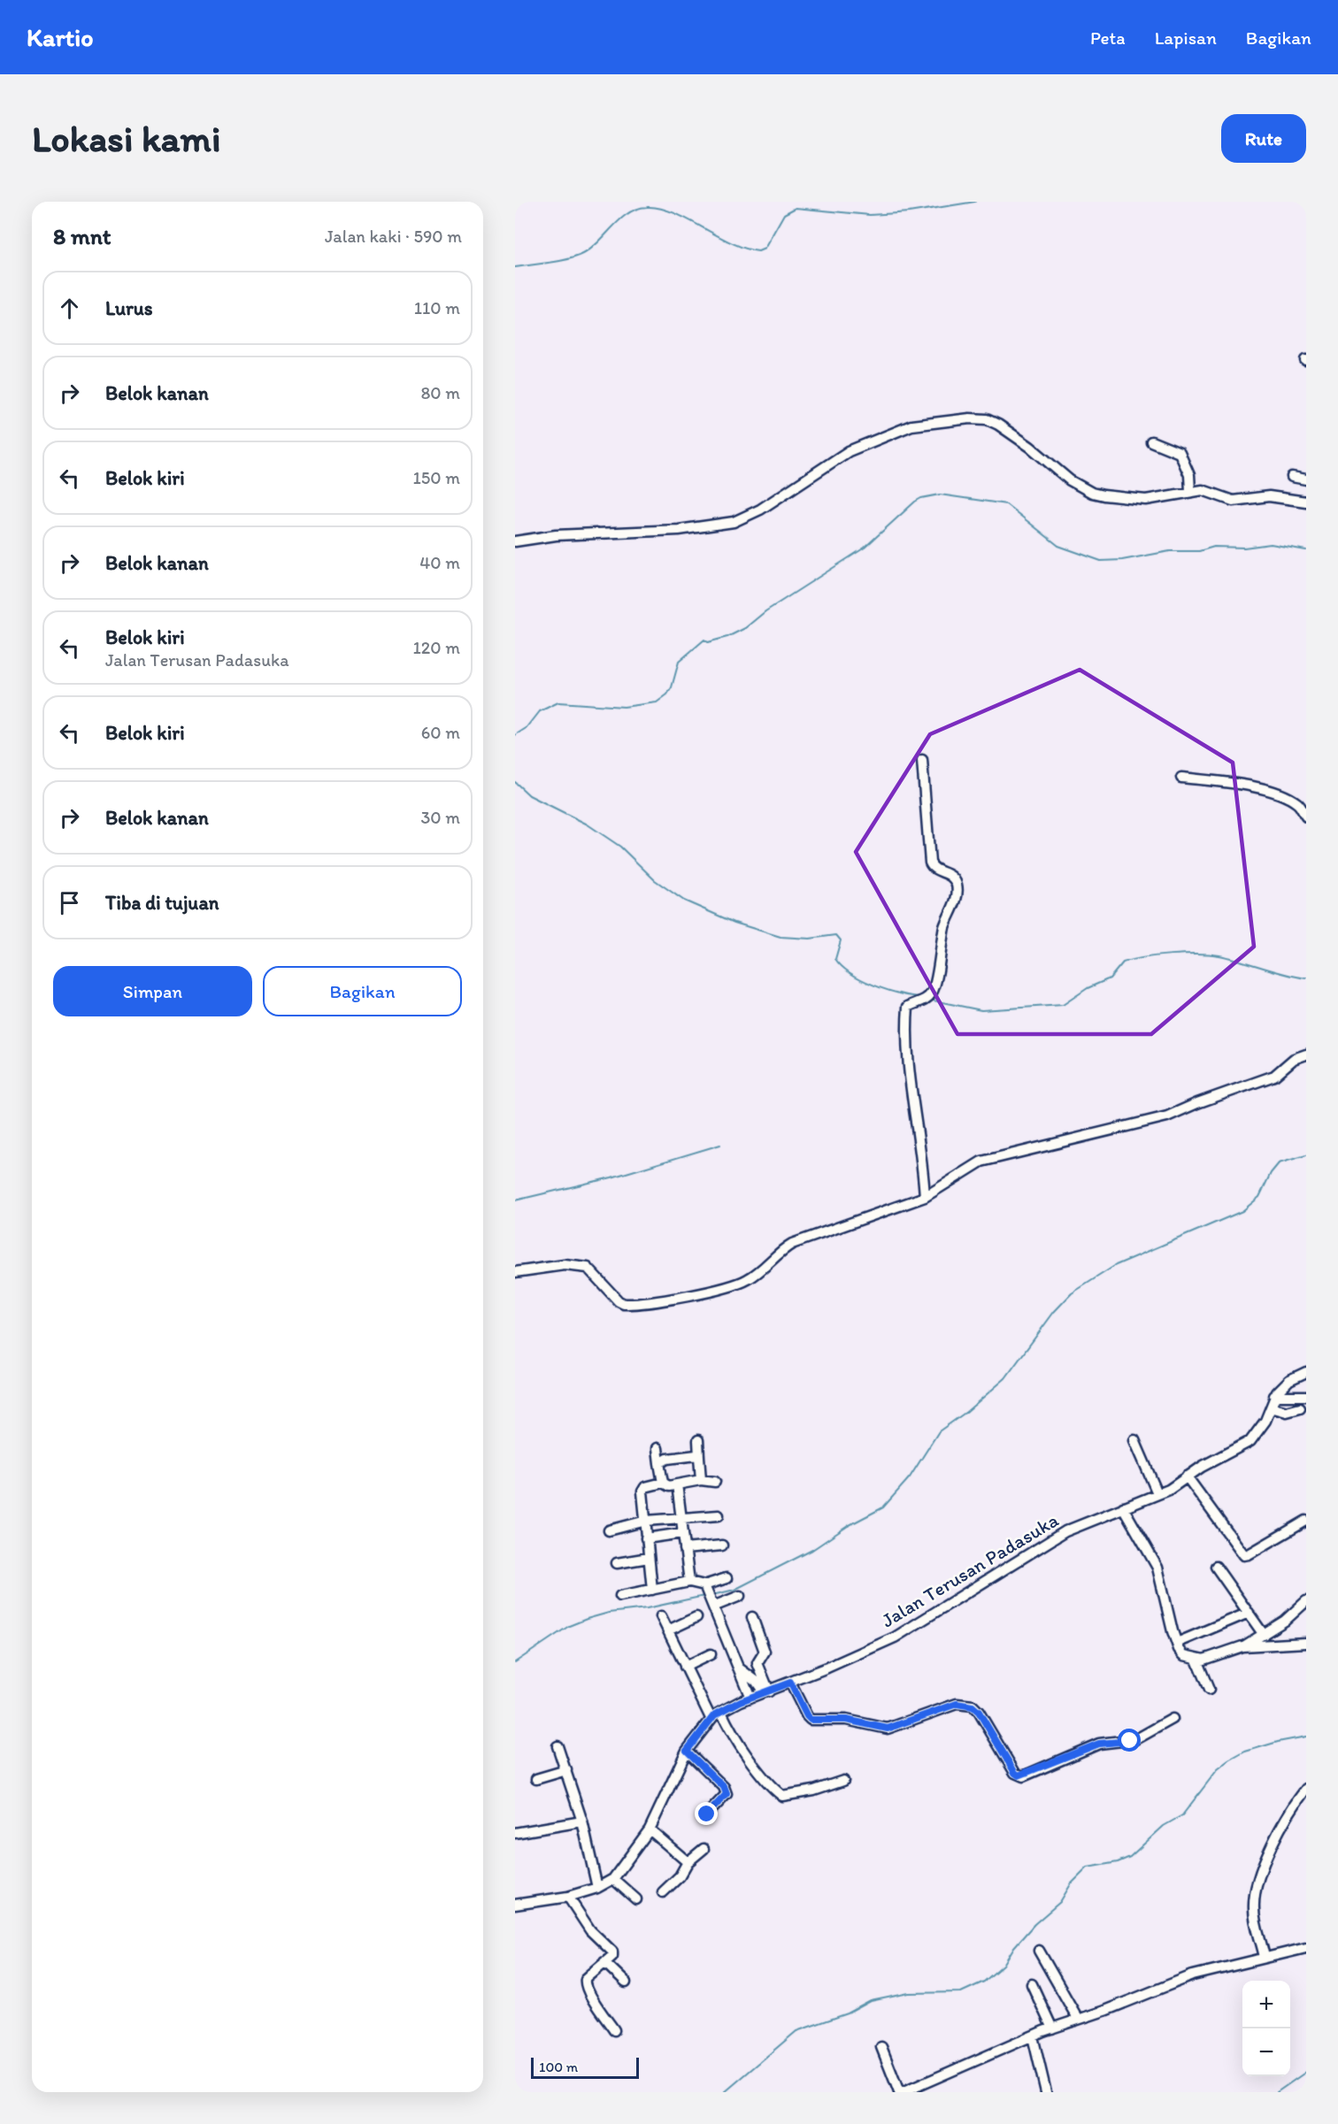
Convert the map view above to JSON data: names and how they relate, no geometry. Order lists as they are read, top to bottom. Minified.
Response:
{"streets":{"street":["Jalan Terusan Padasuka"]},"scale_bar":"100 m","page":{"header":"Kartio","nav":["Peta","Lapisan","Bagikan"],"buttons":["Rute",["Simpan","Bagikan"]],"title":"Lokasi kami","heading":["8 mnt","Jalan kaki · 590 m"],"list":[["Lurus","110 m"],["Belok kanan","80 m"],["Belok kiri","150 m"],["Belok kanan","40 m"],["Belok kiri","Jalan Terusan Padasuka","120 m"],["Belok kiri","60 m"],["Belok kanan","30 m"],"Tiba di tujuan"],"map_buttons":["+","−"],"scale":"100 m"}}
